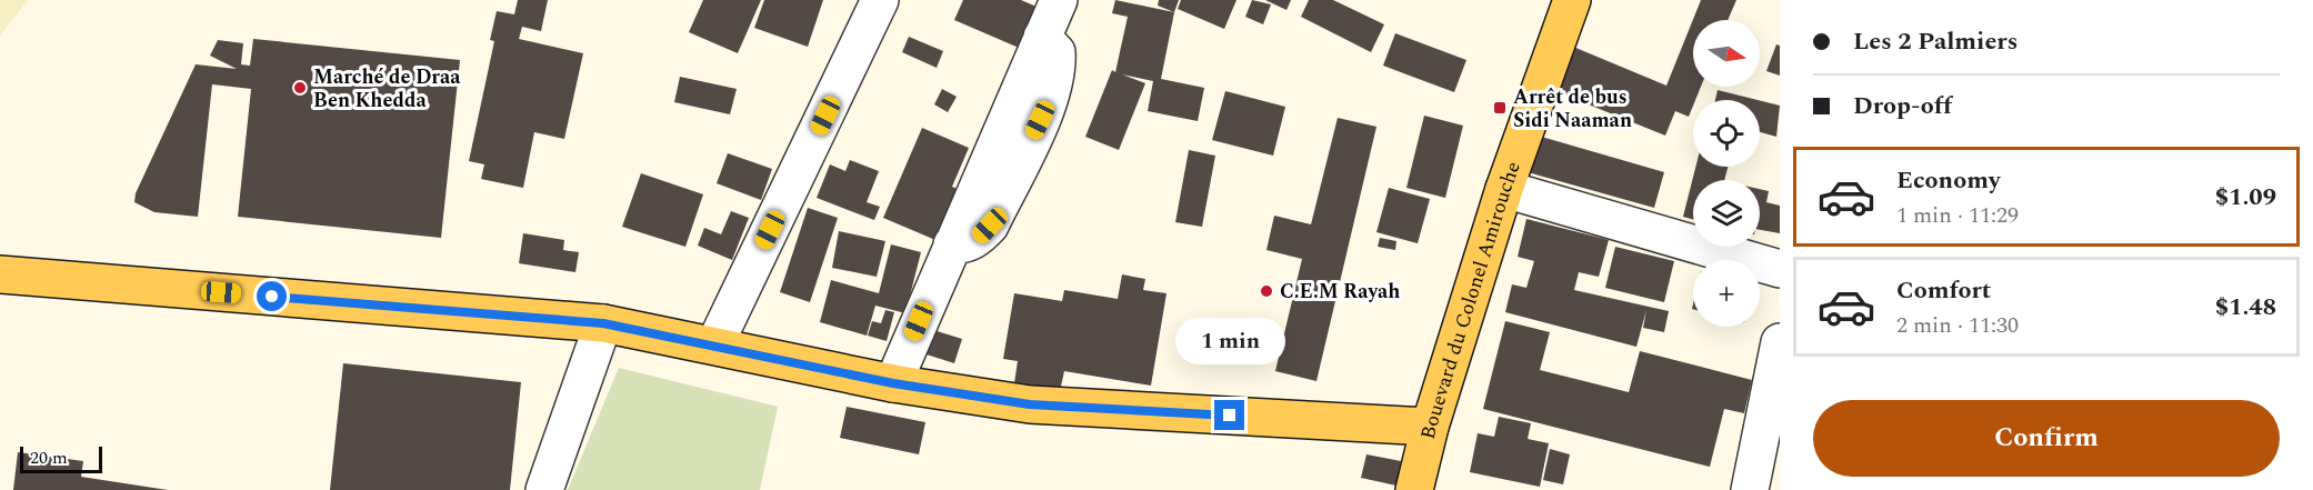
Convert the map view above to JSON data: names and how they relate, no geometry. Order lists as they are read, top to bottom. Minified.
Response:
{"streets":{"main road":["Bouevard du Colonel Amirouche"]},"places":{"other":["Marché de Draa Ben Khedda","C.E.M Rayah"],"transit":["Arrêt de bus Sidi Naaman"]},"scale_bar":"20 m","north":"right","page":{"banner":["Les 2 Palmiers","Drop-off"],"map_buttons":"+","list":[{"name":"Economy","note":"1 min · 11:29","value":"$1.09"},{"name":"Comfort","note":"2 min · 11:30","value":"$1.48"}],"bubble":"1 min","buttons":"Confirm","scale":"20 m"}}
